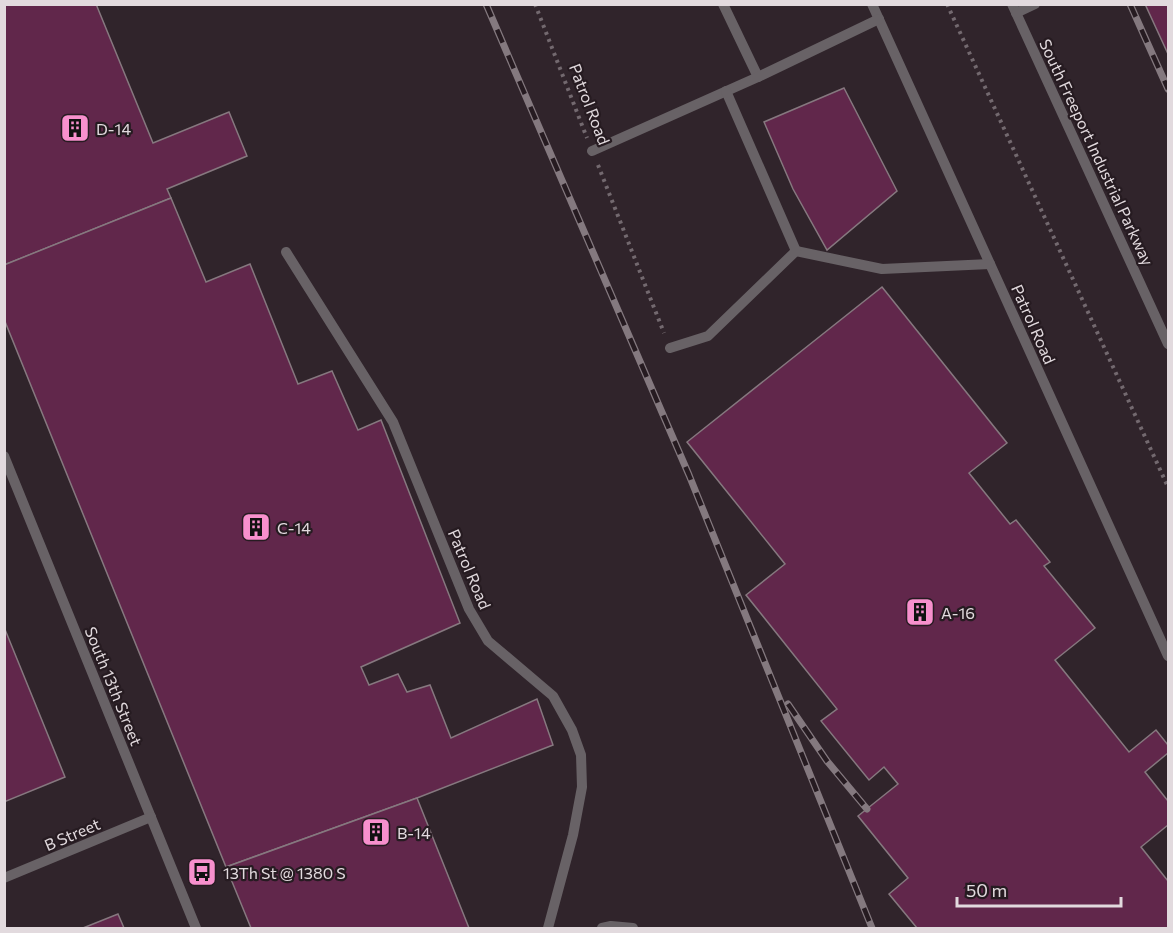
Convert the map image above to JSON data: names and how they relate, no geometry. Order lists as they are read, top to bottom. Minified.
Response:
{"streets":{"lane":["Patrol Road","South Freeport Industrial Parkway","South 13th Street","B Street"]},"crossings":[["South 13th Street","B Street"]],"places":{"building":["D-14","C-14","A-16","B-14"],"bus stop":["13Th St @ 1380 S"]},"scale_bar":"50 m"}
